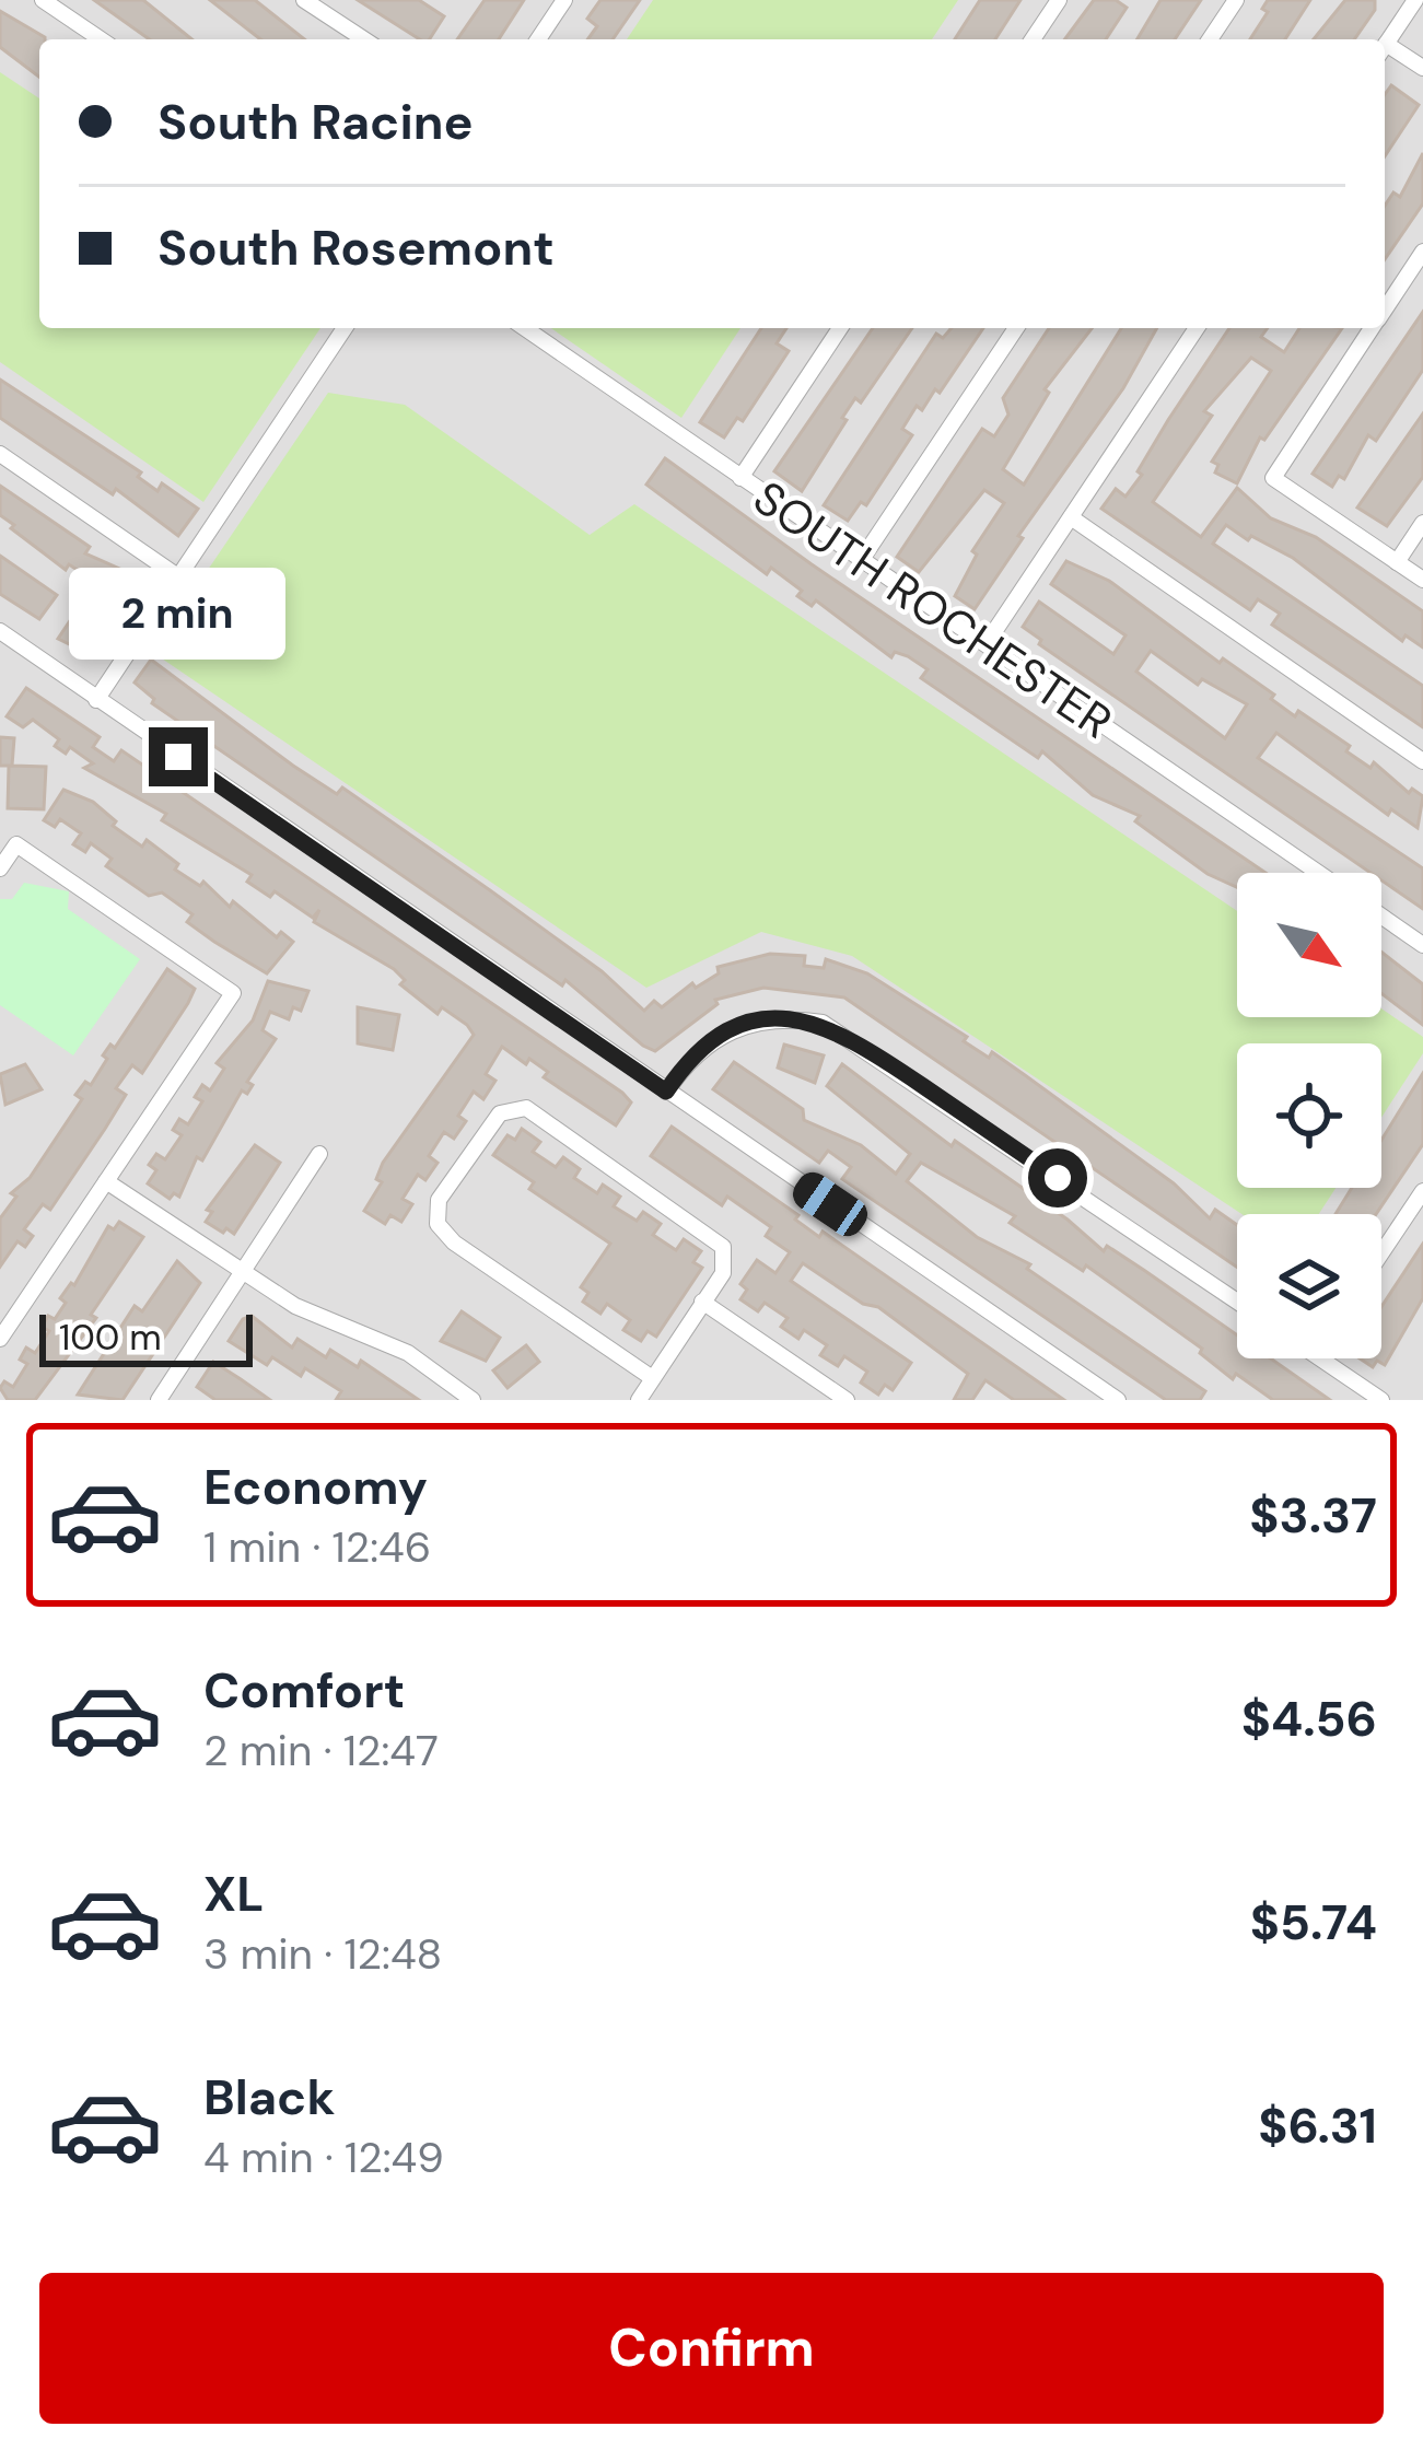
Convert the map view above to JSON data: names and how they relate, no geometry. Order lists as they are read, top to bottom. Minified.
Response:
{"streets":{"street":["SOUTH ROCHESTER"]},"scale_bar":"100 m","north":"bottom right","page":{"banner":["South Racine","South Rosemont"],"bubble":"2 min","scale":"100 m","list":[{"name":"Economy","note":"1 min · 12:46","value":"$3.37"},{"name":"Comfort","note":"2 min · 12:47","value":"$4.56"},{"name":"XL","note":"3 min · 12:48","value":"$5.74"},{"name":"Black","note":"4 min · 12:49","value":"$6.31"}],"buttons":"Confirm"}}
